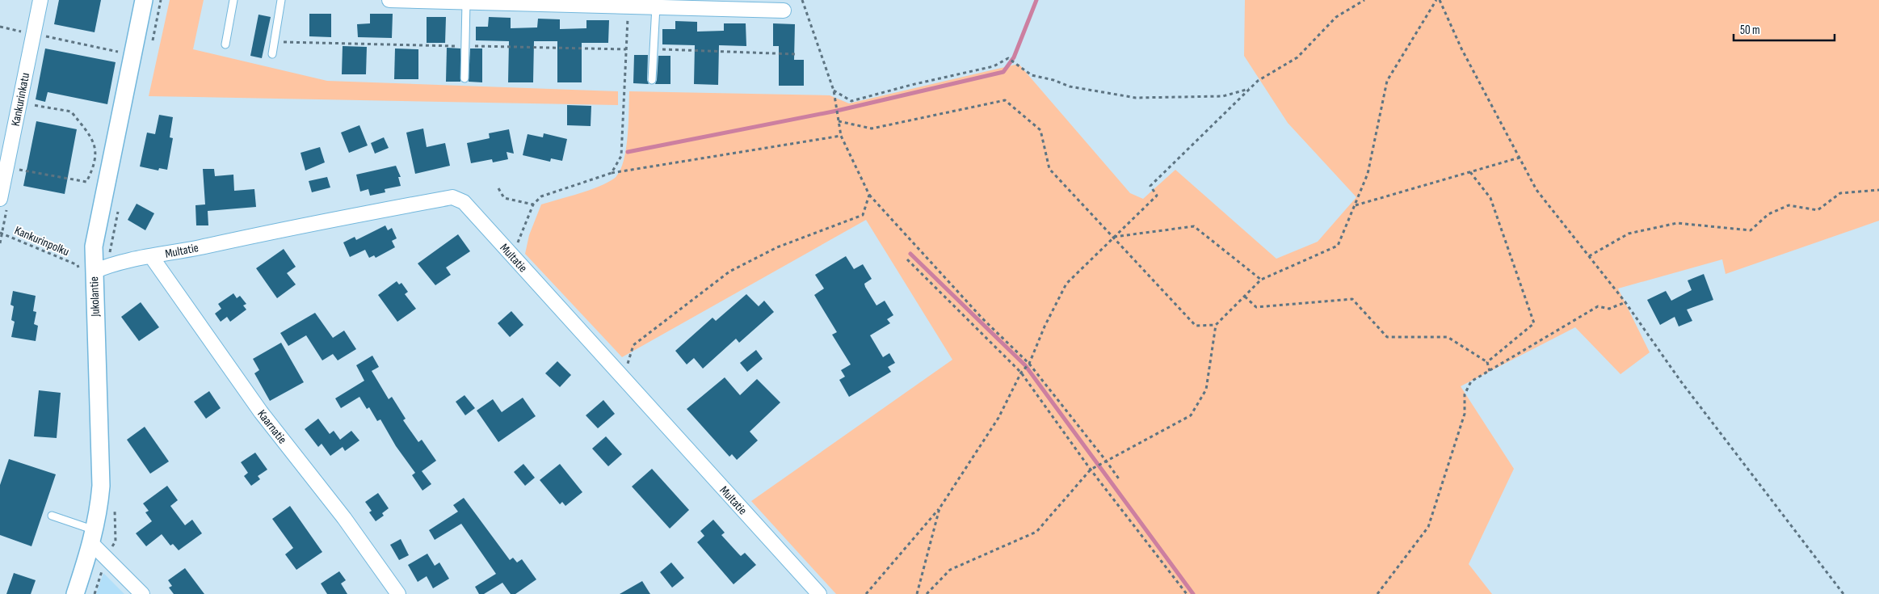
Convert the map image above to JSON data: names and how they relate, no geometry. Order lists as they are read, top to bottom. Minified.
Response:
{"streets":{"street":["Kankurinkatu","Multatie","Jukolantie","Kaarnatie"],"path":["Kankurinpolku"]},"crossings":[["Multatie","Jukolantie"],["Multatie","Kaarnatie"]],"scale_bar":"50 m"}
